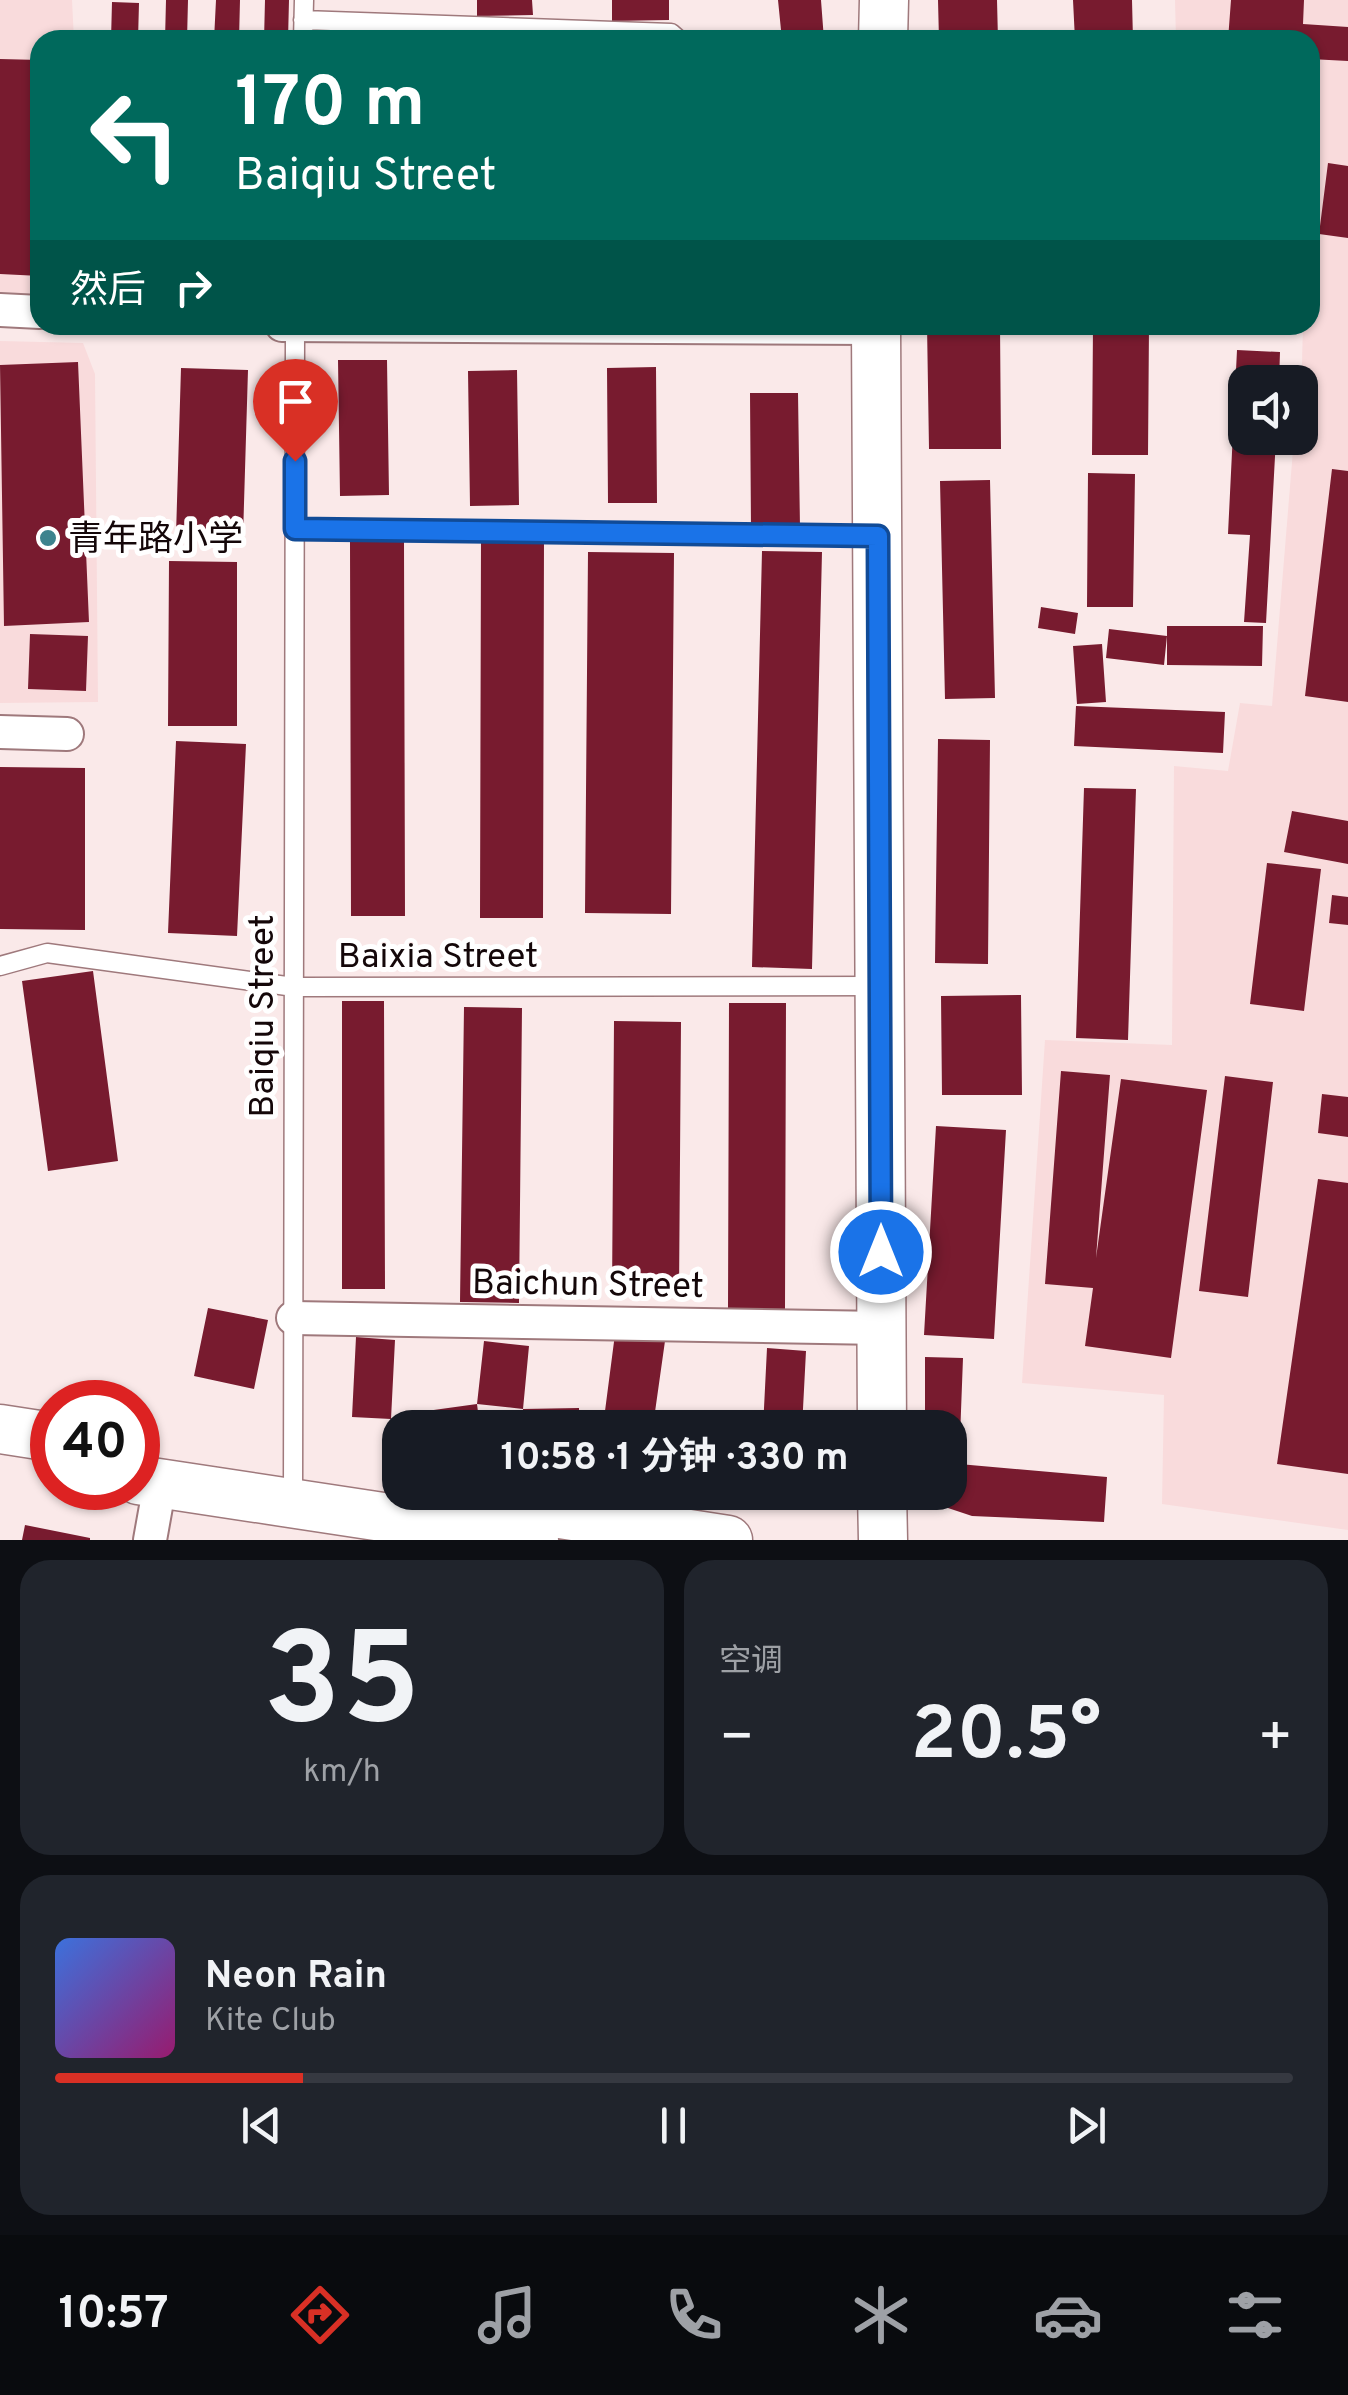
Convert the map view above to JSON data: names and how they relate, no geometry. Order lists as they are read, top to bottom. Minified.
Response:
{"streets":{"street":["Baichun Street"],"lane":["Baixia Street","Baiqiu Street"]},"crossings":[["Baixia Street","Baiqiu Street"],["Baiqiu Street","Baichun Street"]],"places":["青年路小学"],"page":{"turn":["170 m","Baiqiu Street"],"then":"然后","limit":"40","trip":"10:58 · 1 分钟 · 330 m","tile":[["35","km/h"],"空调"],"heat":["−","20.5°","+"],"song":["Neon Rain","Kite Club"],"tabs":"10:57"}}
